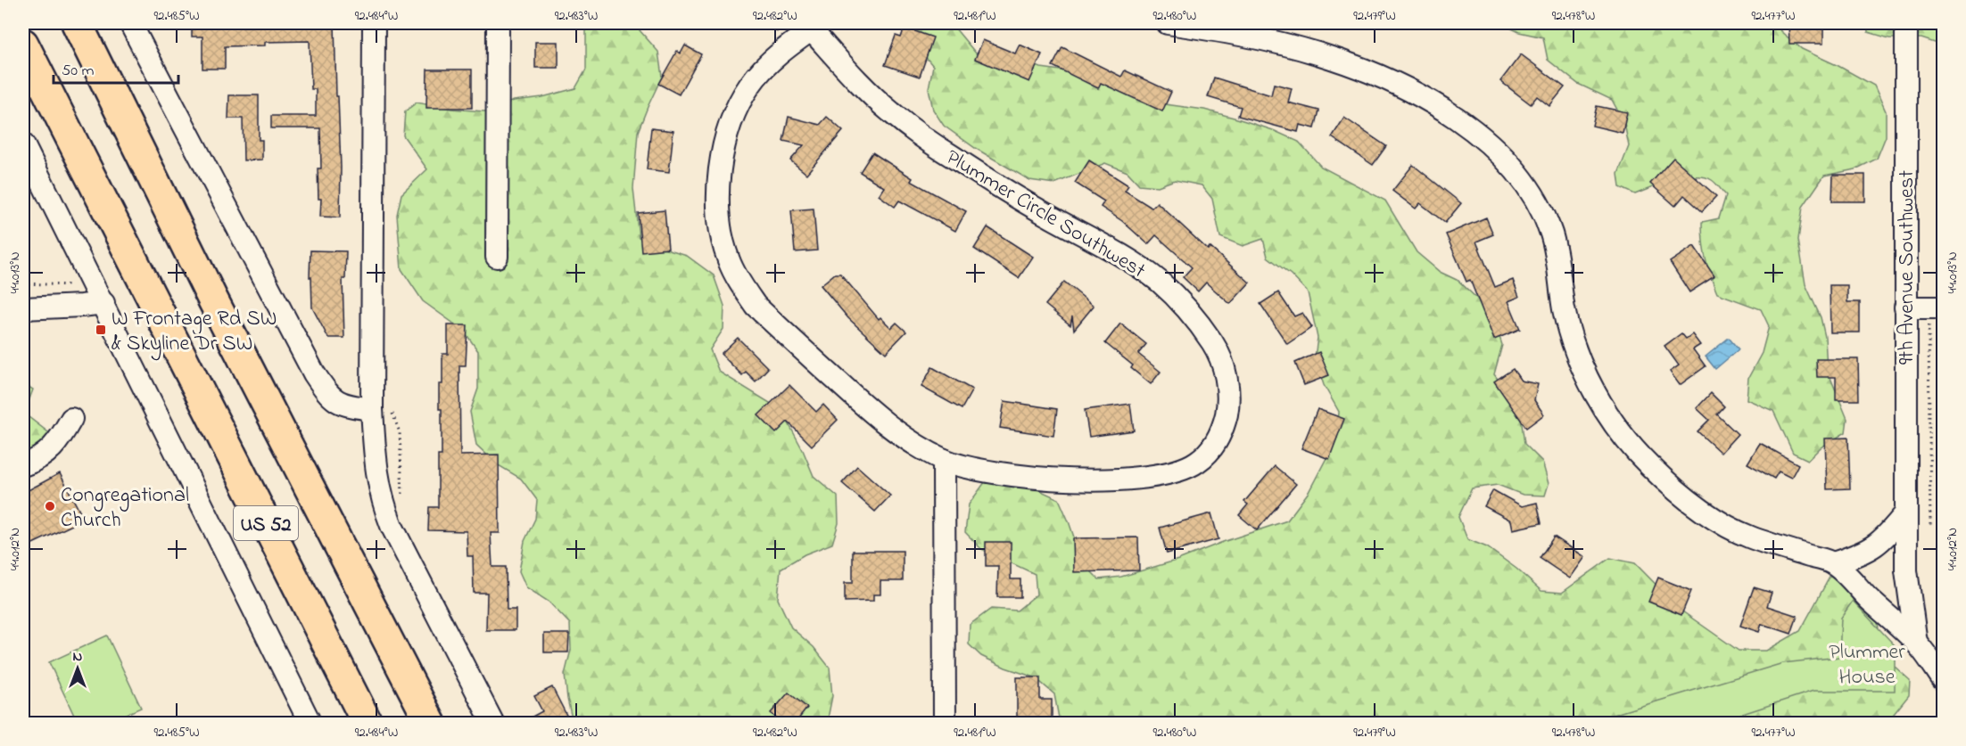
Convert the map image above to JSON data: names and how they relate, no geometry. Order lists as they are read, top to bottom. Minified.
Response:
{"streets":{"highway":["US 52"],"street":["Plummer Circle Southwest","9th Avenue Southwest"]},"parks":["Plummer House"],"places":{"transit":["W Frontage Rd SW & Skyline Dr SW"],"other":["Congregational Church"]},"scale_bar":"50 m","north":"top","coordinates":["92.485°W","92.484°W","92.483°W","92.482°W","92.481°W","92.480°W","92.479°W","92.478°W","92.477°W","44.013°N","44.012°N"]}
